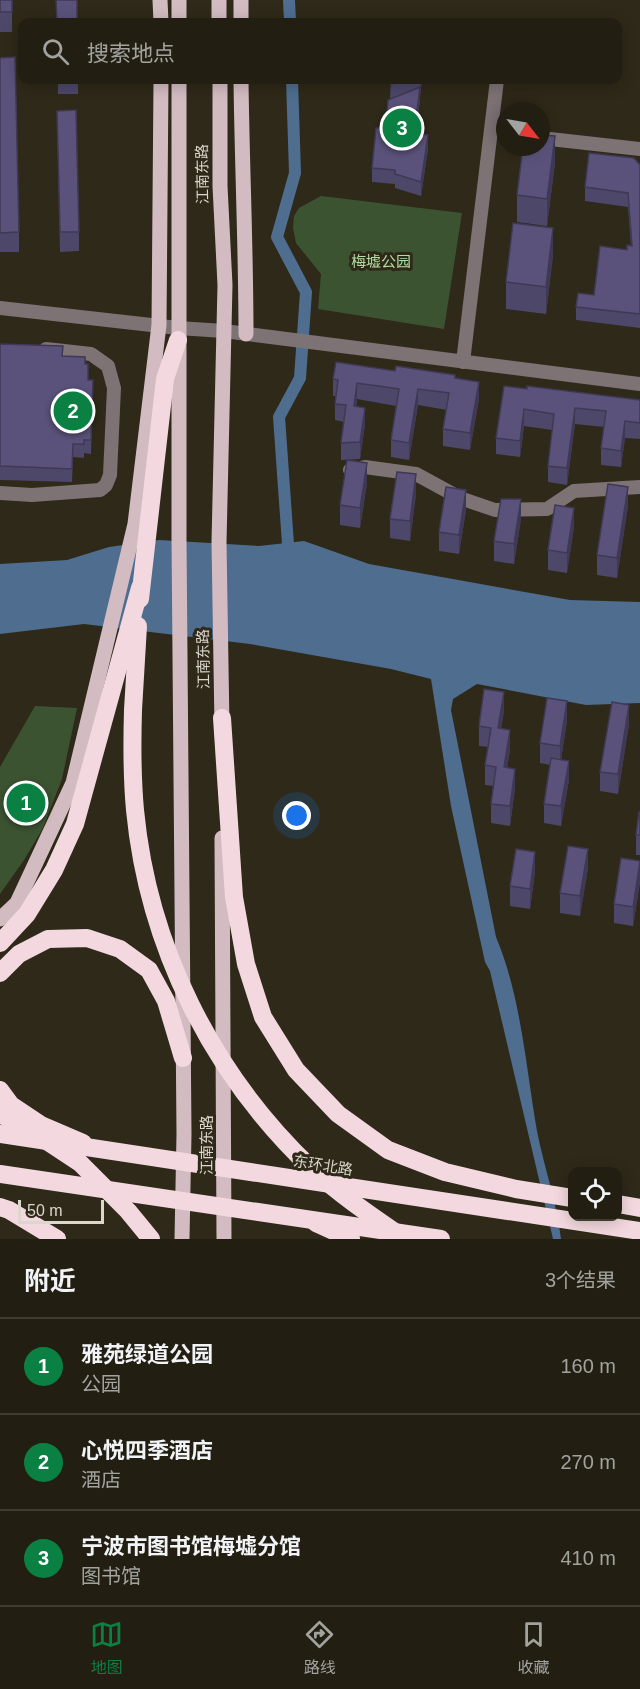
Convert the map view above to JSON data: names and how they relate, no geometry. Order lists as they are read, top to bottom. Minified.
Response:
{"streets":{"highway":["东环北路"],"main road":["江南东路"]},"parks":["梅墟公园"],"scale_bar":"50 m","north":"bottom right","page":{"search":"搜索地点","pins":["3","2","1"],"scale":"50 m","heading":["附近","3个结果"],"list":[{"mark":"1","name":"雅苑绿道公园","note":"公园","value":"160 m"},{"mark":"2","name":"心悦四季酒店","note":"酒店","value":"270 m"},{"mark":"3","name":"宁波市图书馆梅墟分馆","note":"图书馆","value":"410 m"}],"nav":["地图","路线","收藏"]}}
